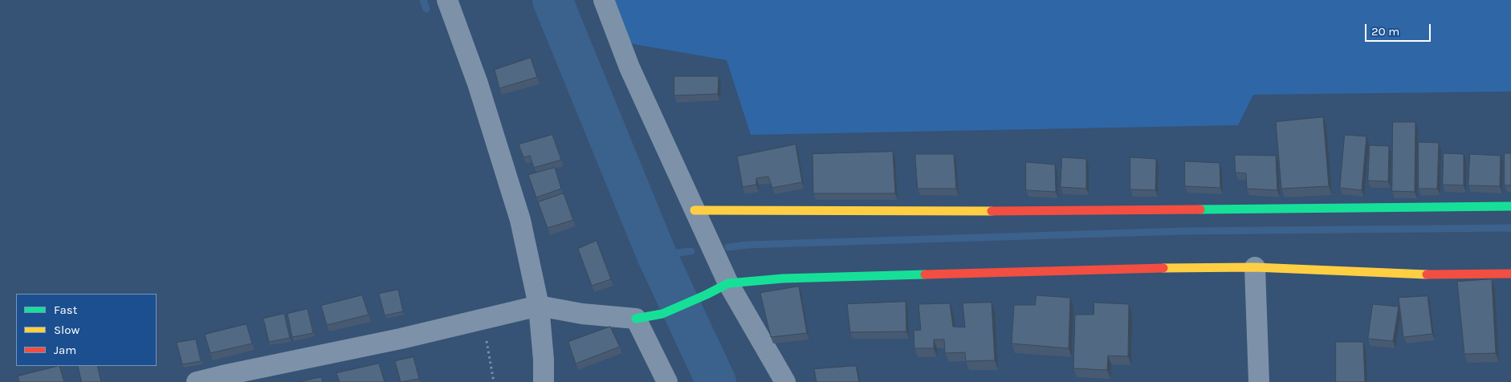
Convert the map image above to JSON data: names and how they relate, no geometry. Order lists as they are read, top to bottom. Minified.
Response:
{"legend":["Fast","Slow","Jam"],"scale_bar":"20 m"}
